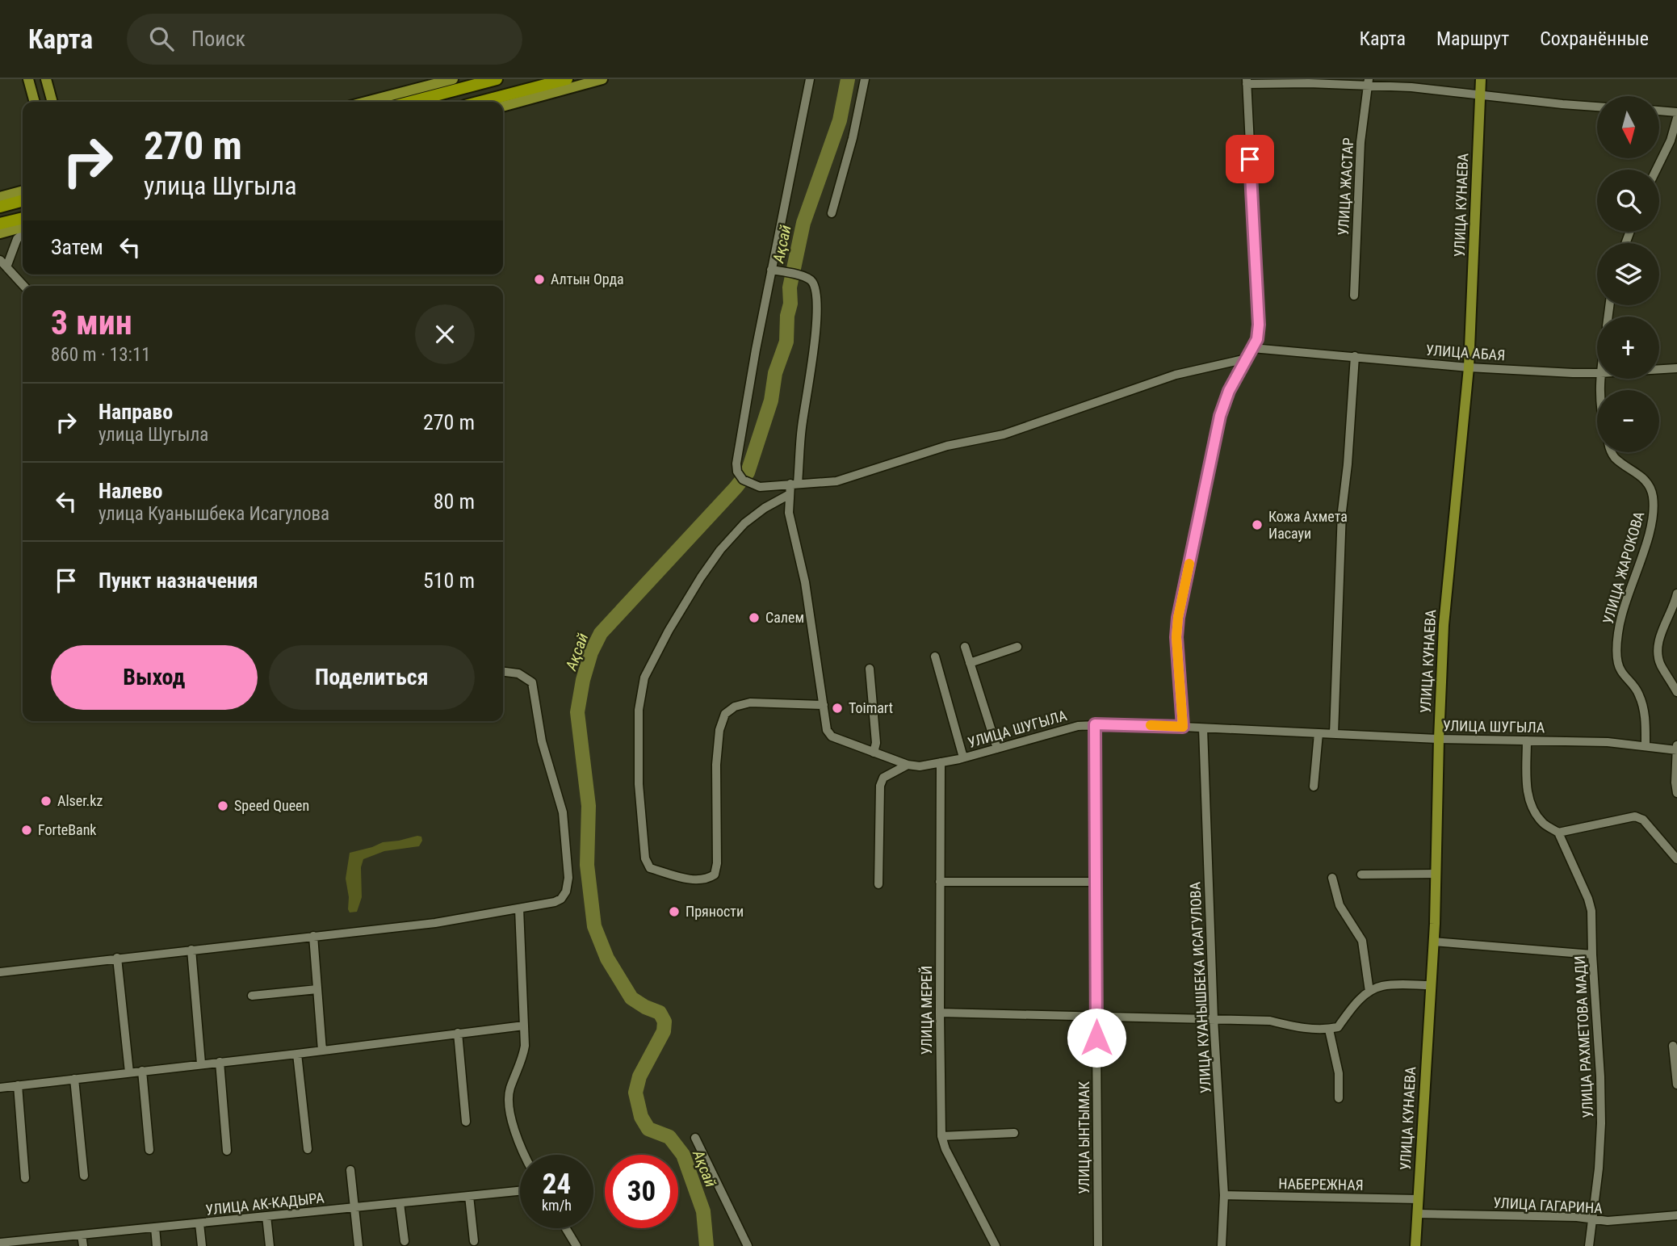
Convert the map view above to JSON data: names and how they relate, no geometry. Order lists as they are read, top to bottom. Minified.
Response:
{"streets":{"main road":["УЛИЦА КУНАЕВА"],"street":["УЛИЦА ЖАСТАР","УЛИЦА АБАЯ","УЛИЦА ЖАРОКОВА","УЛИЦА ШУГЫЛА","УЛИЦА КУАНЫШБЕКА ИСАГУЛОВА","УЛИЦА МЕРЕЙ","УЛИЦА РАХМЕТОВА МАДИ","УЛИЦА ЫНТЫМАК","НАБЕРЕЖНАЯ","УЛИЦА АК-КАДЫРА","УЛИЦА ГАГАРИНА"]},"crossings":[["УЛИЦА КУНАЕВА","УЛИЦА АБАЯ"],["УЛИЦА КУНАЕВА","УЛИЦА ШУГЫЛА"],["УЛИЦА КУНАЕВА","НАБЕРЕЖНАЯ"],["УЛИЦА КУНАЕВА","УЛИЦА ГАГАРИНА"],["УЛИЦА ЖАРОКОВА","УЛИЦА ШУГЫЛА"],["УЛИЦА ШУГЫЛА","УЛИЦА КУАНЫШБЕКА ИСАГУЛОВА"],["УЛИЦА ШУГЫЛА","УЛИЦА МЕРЕЙ"],["УЛИЦА ШУГЫЛА","УЛИЦА ЫНТЫМАК"],["УЛИЦА КУАНЫШБЕКА ИСАГУЛОВА","НАБЕРЕЖНАЯ"],["УЛИЦА РАХМЕТОВА МАДИ","УЛИЦА ГАГАРИНА"]],"water":["Ақсай"],"places":["Алтын Орда","Кожа Ахмета Иасауи","Салем","Toimart","Alser.kz","Speed Queen","ForteBank","Пряности"],"north":"bottom","page":{"header":"Карта","search":"Поиск","nav":["Карта","Маршрут","Сохранённые"],"map_buttons":["+","−"],"turn":["270 m","улица Шугыла"],"then":"Затем","heading":["3 мин","860 m · 13:11"],"list":[{"name":"Направо","note":"улица Шугыла","value":"270 m"},{"name":"Налево","note":"улица Куанышбека Исагулова","value":"80 m"},{"name":"Пункт назначения","value":"510 m"}],"buttons":["Выход","Поделиться"],"speed":"24 km/h","limit":"30"}}
